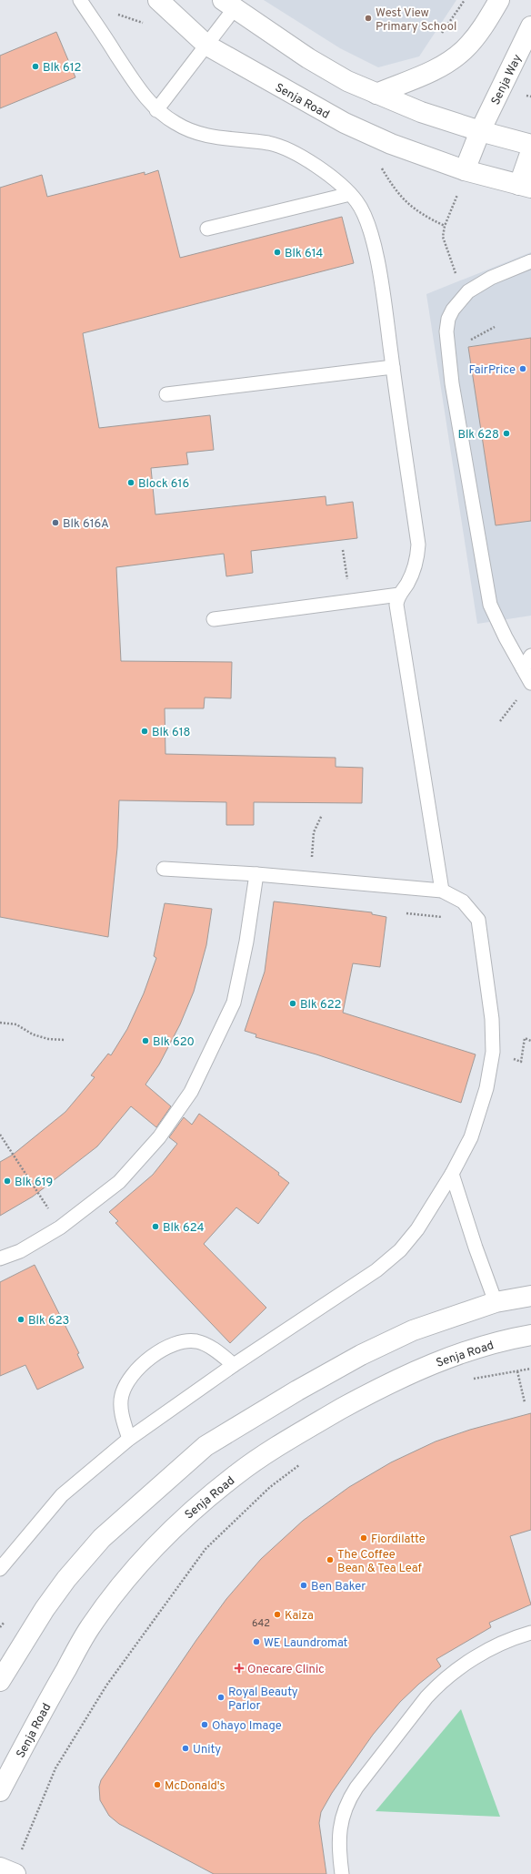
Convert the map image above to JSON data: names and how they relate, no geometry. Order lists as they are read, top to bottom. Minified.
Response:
{"streets":{"street":["Senja Way","Senja Road"]},"places":{"other":["West View Primary School","Blk 612","Blk 614","FairPrice","Blk 628","Block 616","Blk 616A","Blk 618","Blk 622","Blk 620","Blk 619","Blk 624","Blk 623","Fiordilatte","The Coffee Bean & Tea Leaf","Ben Baker","Kaiza","WE Laundromat","Royal Beauty Parlor","Ohayo Image","Unity","McDonald's"],"health":["Onecare Clinic"]},"house_numbers":["642"]}
